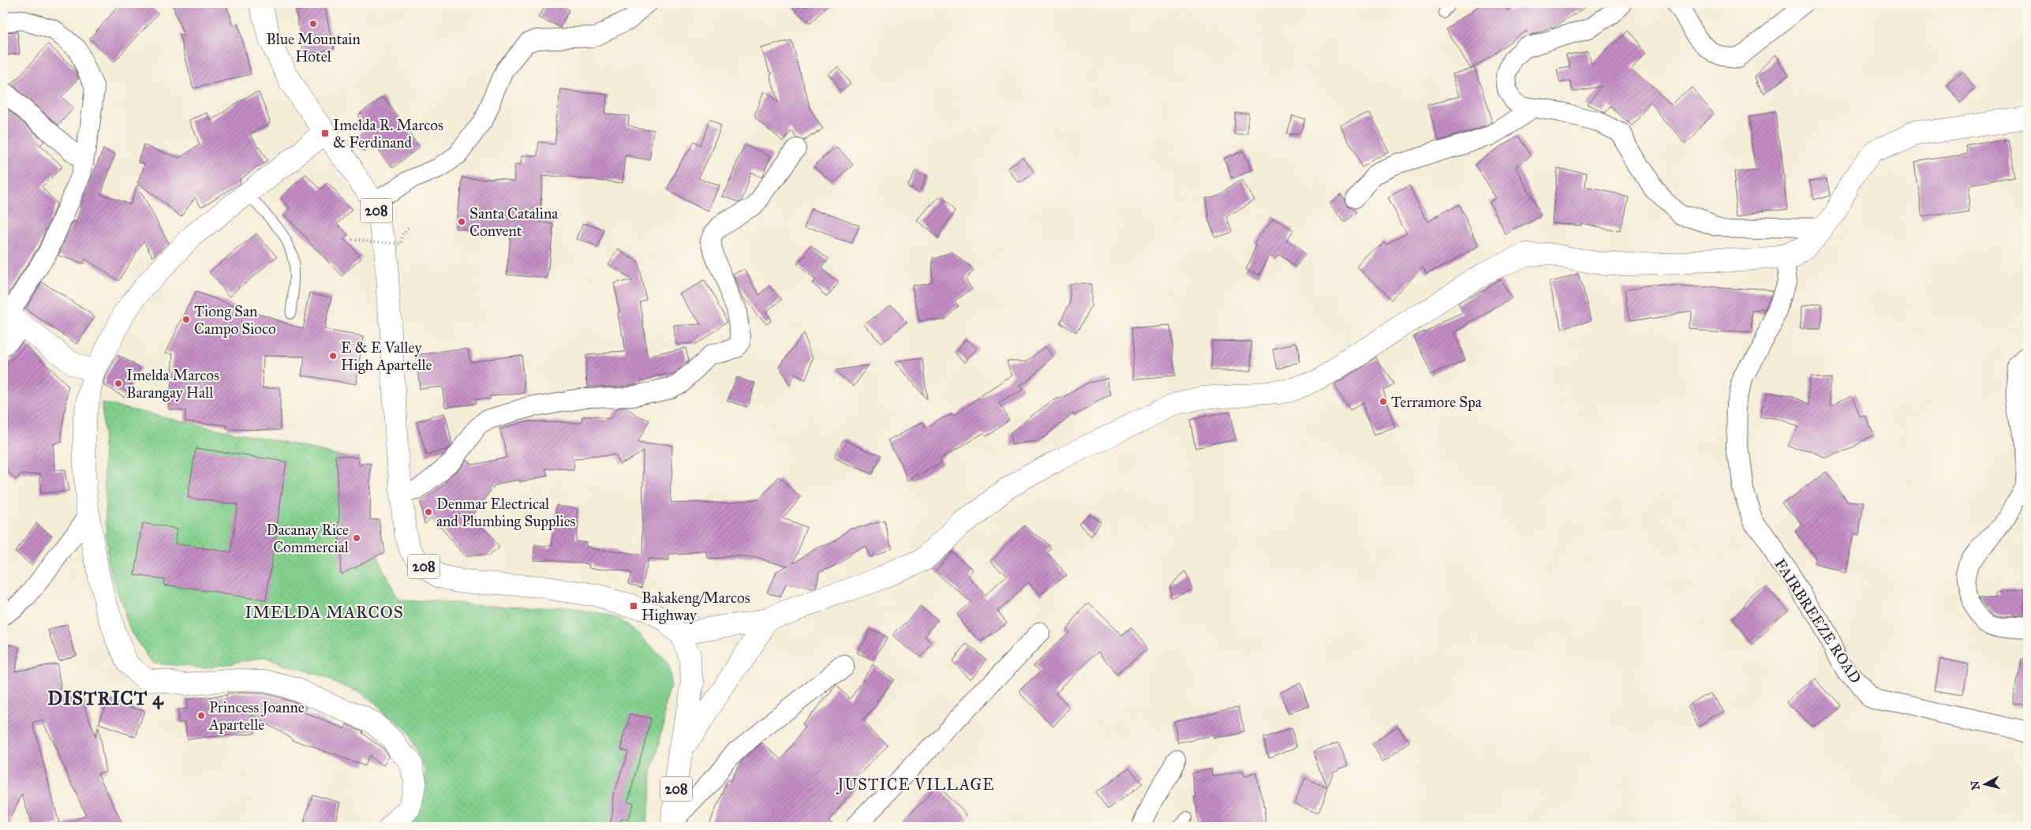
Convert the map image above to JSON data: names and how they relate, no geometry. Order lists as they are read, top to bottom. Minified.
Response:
{"streets":{"main road":["208"],"street":["FAIRBREEZE ROAD"]},"districts":["IMELDA MARCOS","DISTRICT 4","JUSTICE VILLAGE"],"places":{"other":["Blue Mountain Hotel","Santa Catalina Convent","Tiong San Campo Sioco","E & E Valley High Apartelle","Imelda Marcos Barangay Hall","Terramore Spa","Denmar Electrical and Plumbing Supplies","Dacanay Rice Commercial","Princess Joanne Apartelle"],"transit":["Imelda R. Marcos & Ferdinand","Bakakeng/Marcos Highway"]},"north":"left"}
